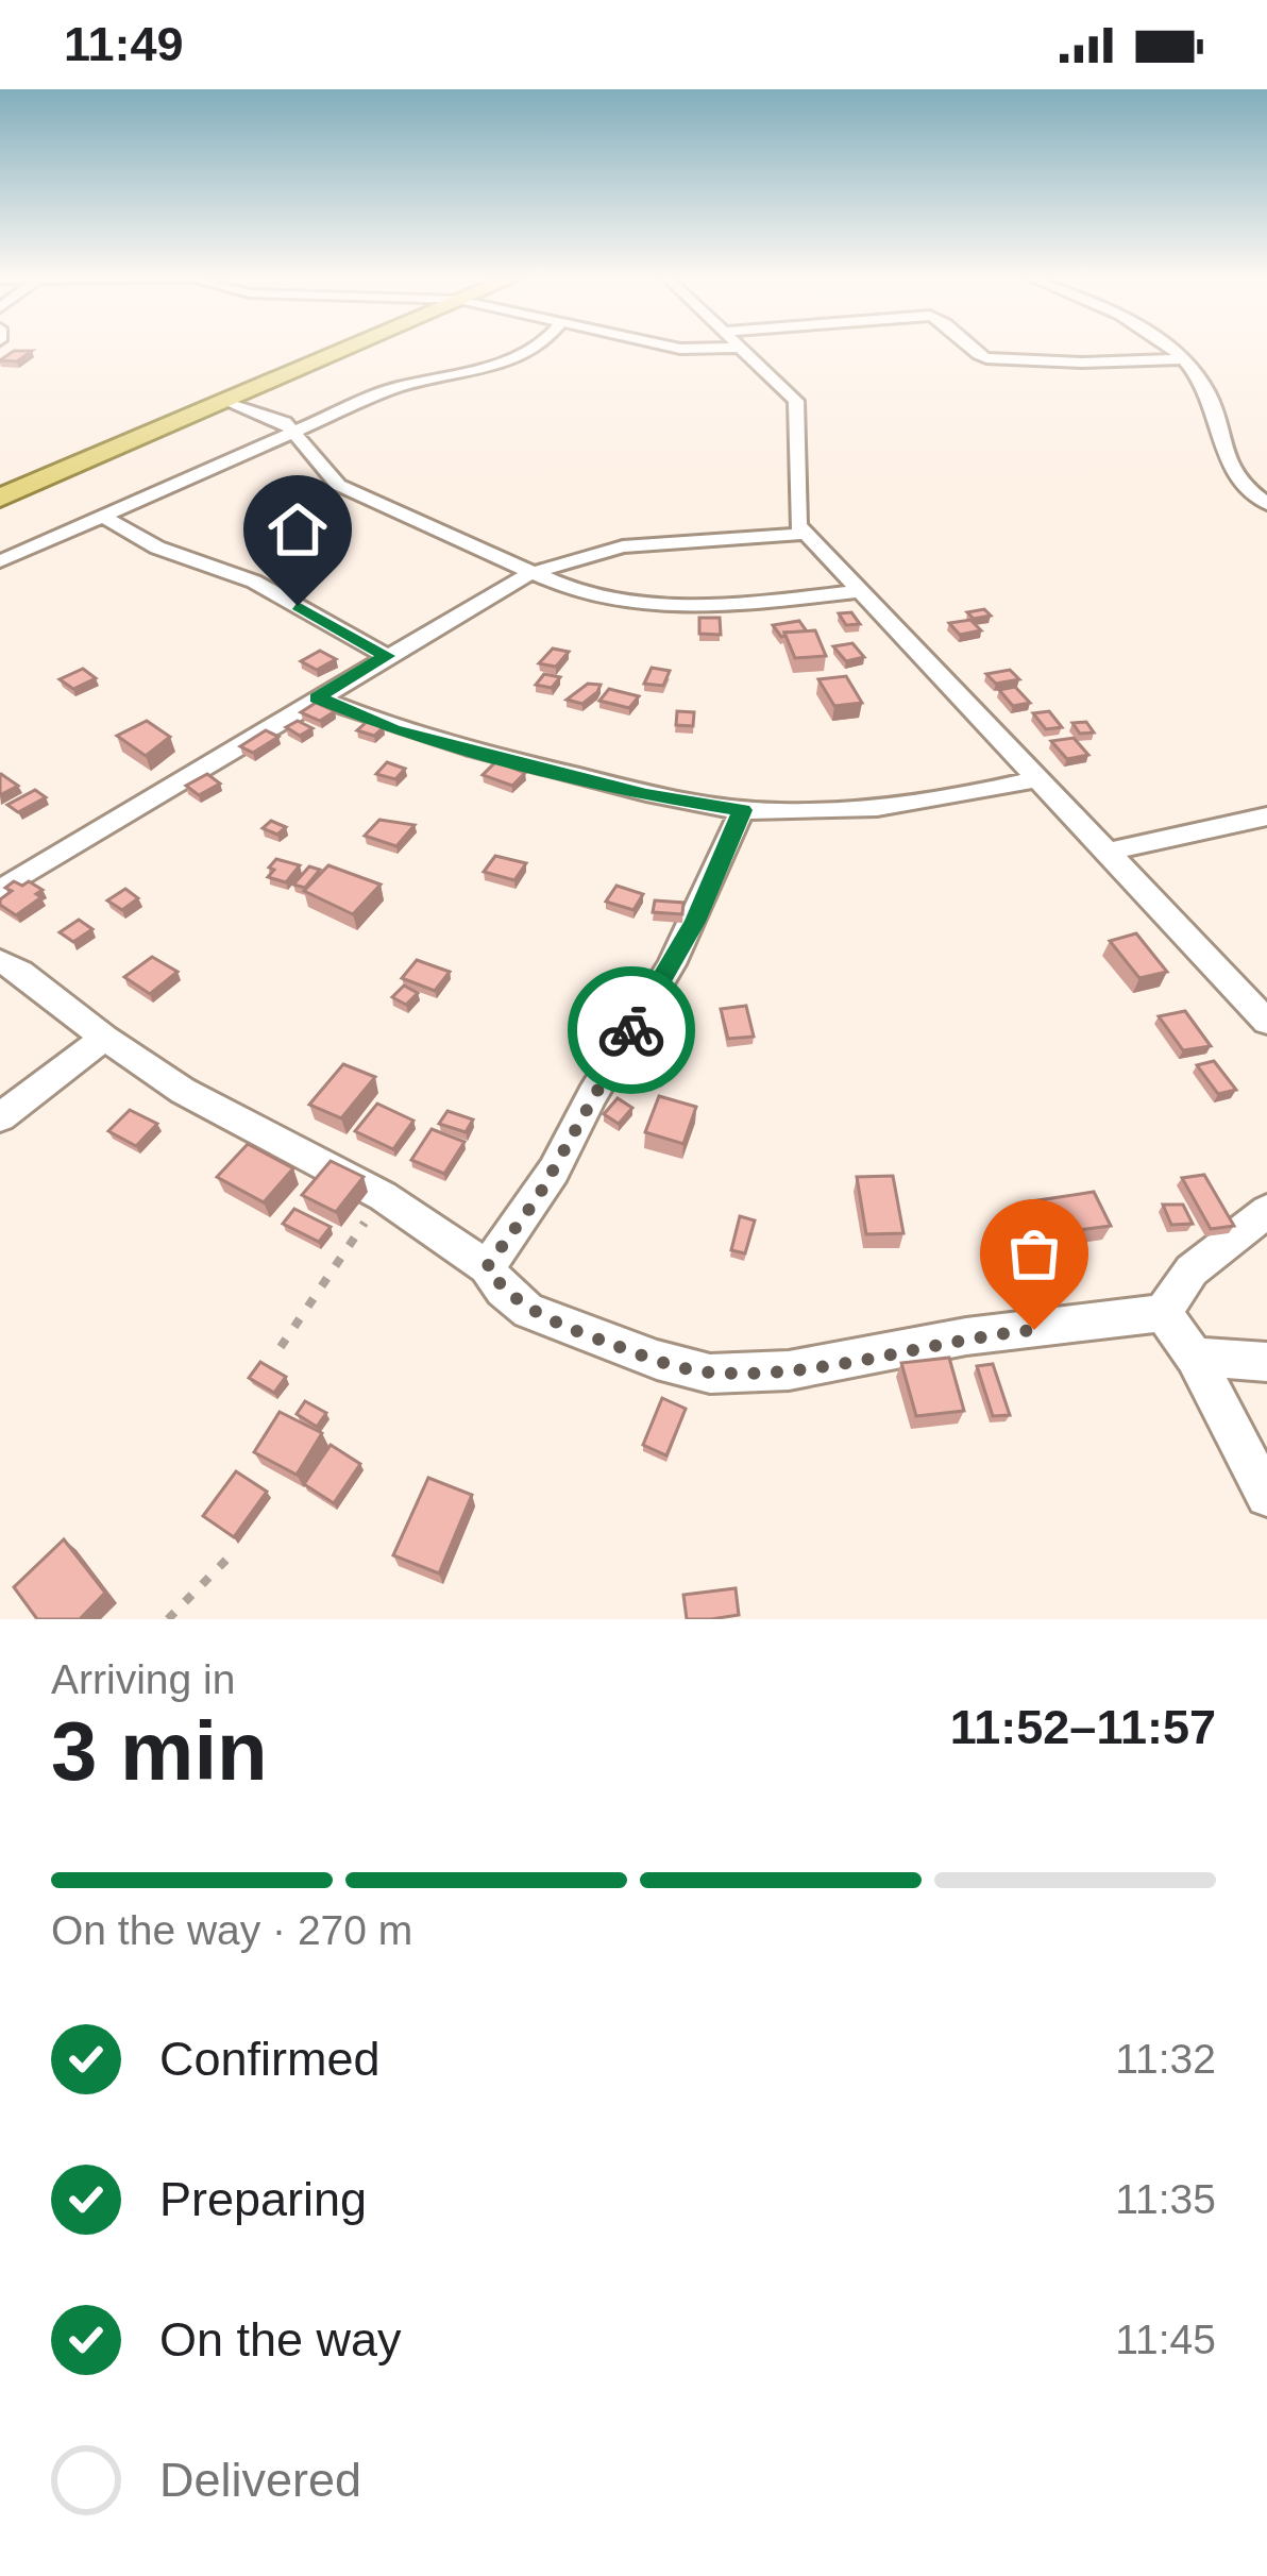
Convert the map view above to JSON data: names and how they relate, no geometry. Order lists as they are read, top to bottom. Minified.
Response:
{"page":{"status":"11:49","heading":["3 min","Arriving in","11:52–11:57"],"bar":"On the way · 270 m","list":[["Confirmed","11:32"],["Preparing","11:35"],["On the way","11:45"],"Delivered"]}}
